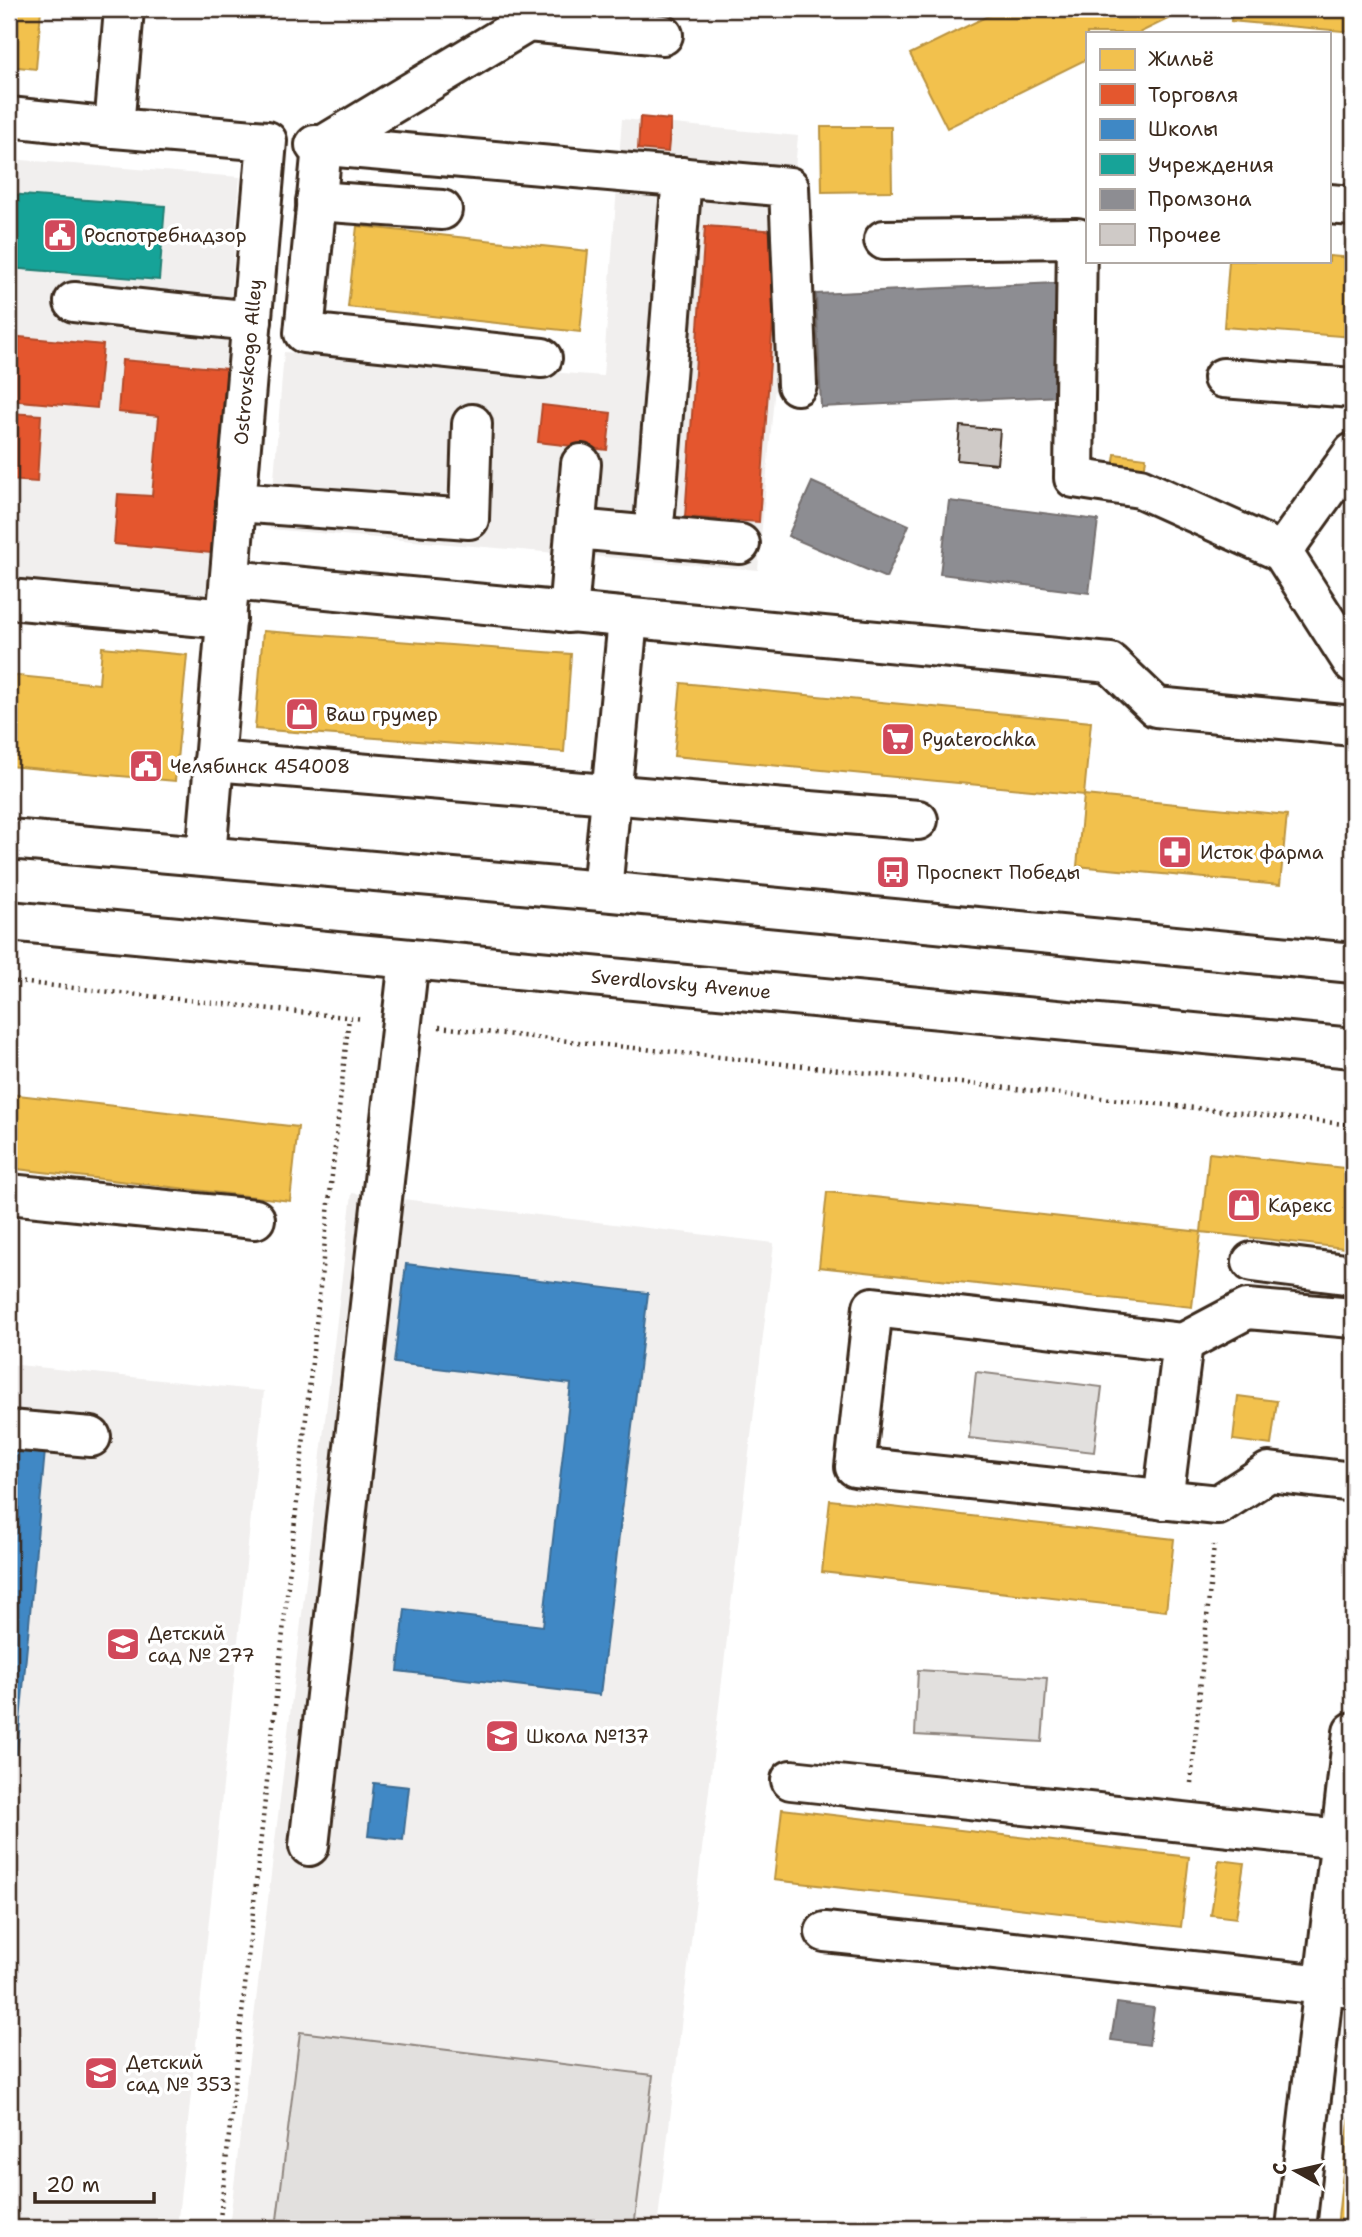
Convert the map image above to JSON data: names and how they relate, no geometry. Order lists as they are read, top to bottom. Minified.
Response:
{"streets":{"main road":["Ostrovskogo Alley","Sverdlovsky Avenue"]},"places":{"public building":["Роспотребнадзор","Челябинск 454008"],"shop":["Ваш грумер","Карекс"],"supermarket":["Pyaterochka"],"pharmacy":["Исток фарма"],"bus stop":["Проспект Победы"],"school or university":["Детский сад № 277","Школа №137","Детский сад № 353"]},"legend":["Жильё","Торговля","Школы","Учреждения","Промзона","Прочее"],"scale_bar":"20 m","north":"left"}
